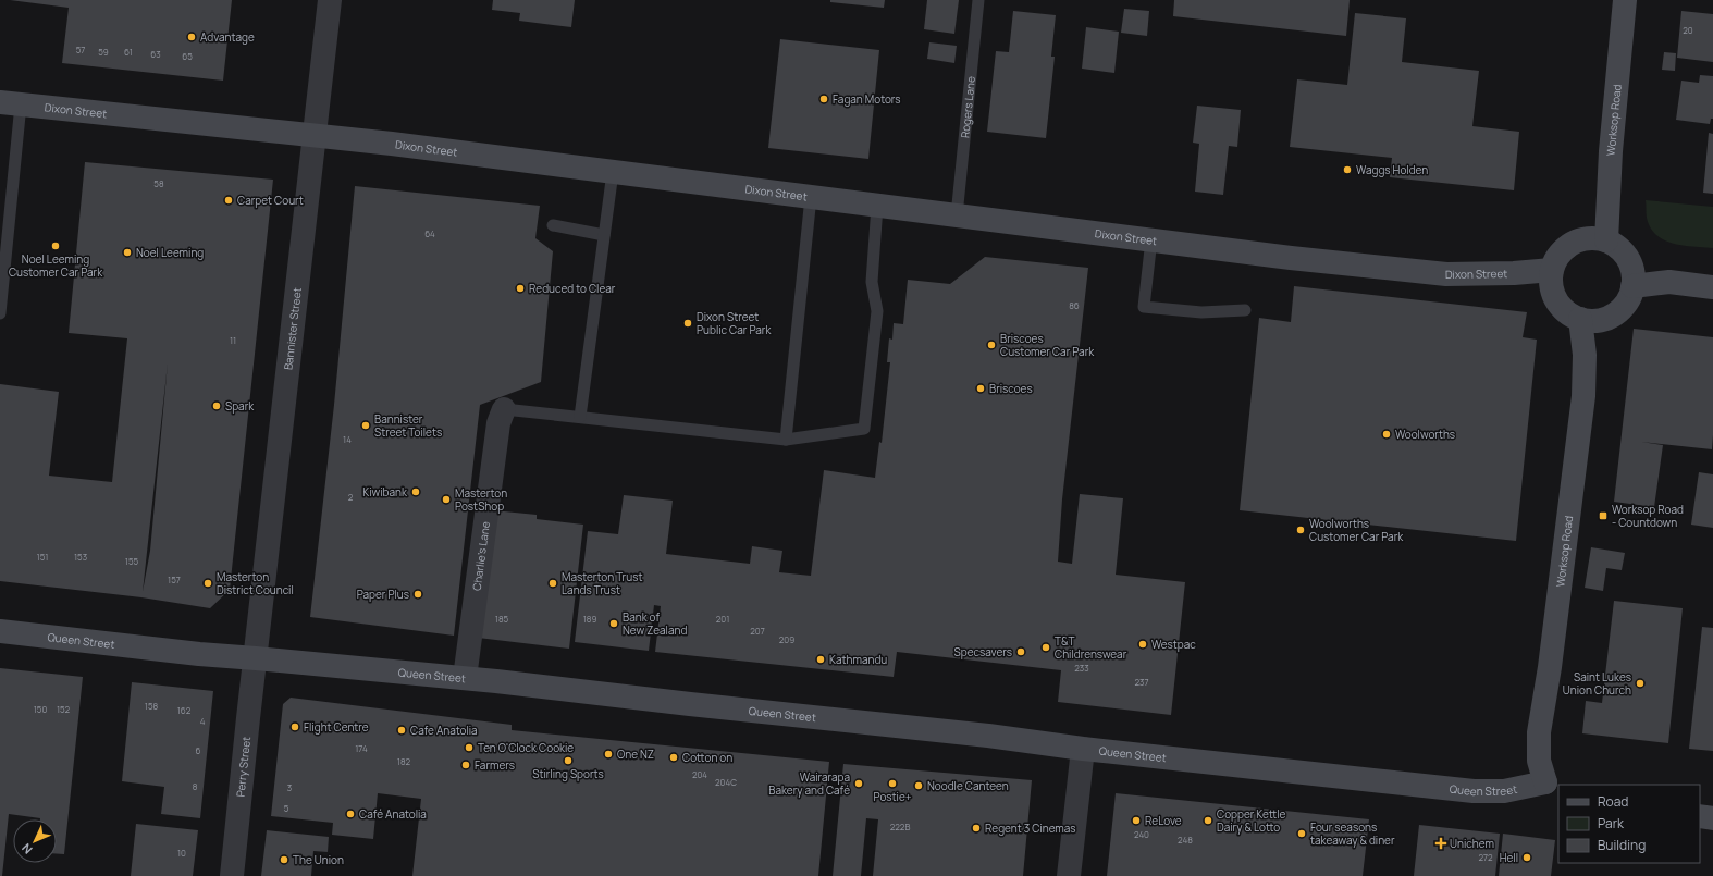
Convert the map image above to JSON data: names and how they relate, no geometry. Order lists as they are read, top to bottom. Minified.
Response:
{"streets":{"street":["Dixon Street","Worksop Road","Bannister Street","Charlie's Lane","Queen Street","Perry Street"],"lane":["Rogers Lane"]},"crossings":[["Rogers Lane","Dixon Street"],["Dixon Street","Worksop Road"],["Dixon Street","Bannister Street"],["Worksop Road","Queen Street"],["Bannister Street","Queen Street"],["Bannister Street","Perry Street"],["Charlie's Lane","Queen Street"],["Queen Street","Perry Street"]],"places":{"other":["Advantage","Fagan Motors","Waggs Holden","Carpet Court","Noel Leeming Customer Car Park","Noel Leeming","Reduced to Clear","Dixon Street Public Car Park","Briscoes Customer Car Park","Briscoes","Spark","Bannister Street Toilets","Woolworths","Kiwibank","Masterton PostShop","Woolworths Customer Car Park","Masterton District Council","Masterton Trust Lands Trust","Paper Plus","Bank of New Zealand","Westpac","T&T Childrenswear","Specsavers","Kathmandu","Saint Lukes Union Church","Flight Centre","Cafe Anatolia","Ten O'Clock Cookie","One NZ","Cotton on","Stirling Sports","Farmers","Wairarapa Bakery and Café","Postie+","Noodle Canteen","Café Anatolia","ReLove","Copper Kettle Dairy & Lotto","Regent 3 Cinemas","Four seasons takeaway & diner","Hell","The Union"],"transit":["Worksop Road - Countdown"],"health":["Unichem"]},"house_numbers":["20","57","59","61","63","65","58","64","86","11","14","2","151","153","155","157","185","189","201","207","209","233","237","158","150","152","162","4","174","6","182","204","204C","8","3","5","222B","240","248","10","272"],"legend":["Road","Park","Building"],"north":"bottom left"}
